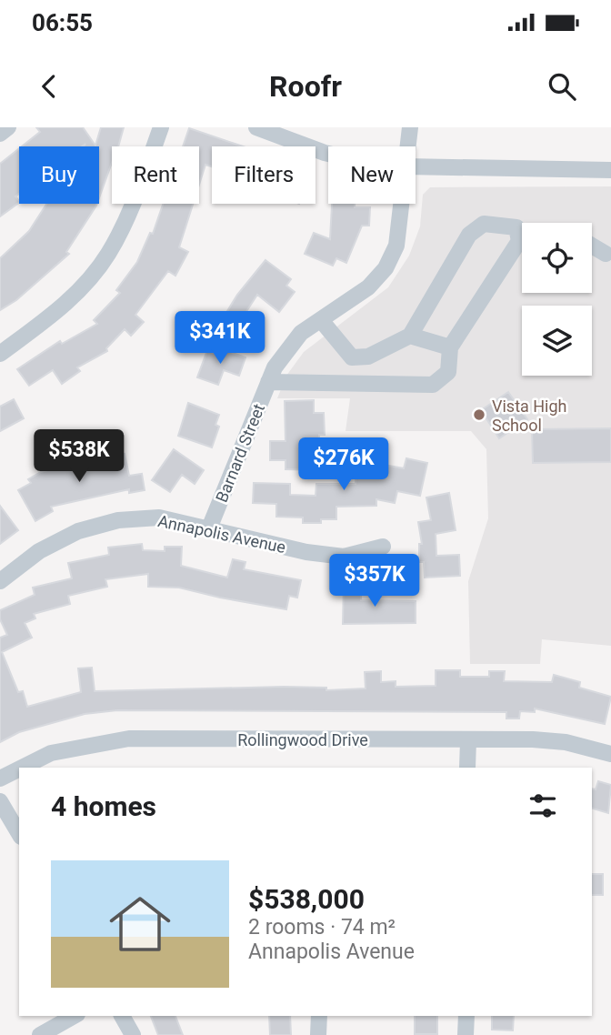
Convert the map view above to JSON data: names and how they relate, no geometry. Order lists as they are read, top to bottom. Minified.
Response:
{"streets":{"street":["Barnard Street","Annapolis Avenue","Rollingwood Drive"]},"crossings":[["Barnard Street","Annapolis Avenue"]],"places":["Vista High School"],"page":{"status":"06:55","header":"Roofr","chip":["Buy","Rent","Filters","New"],"price":["$341K","$538K","$276K","$357K"],"heading":"4 homes","list":[{"name":"$538,000","note":"2 rooms · 74 m² · Annapolis Avenue"}]}}
